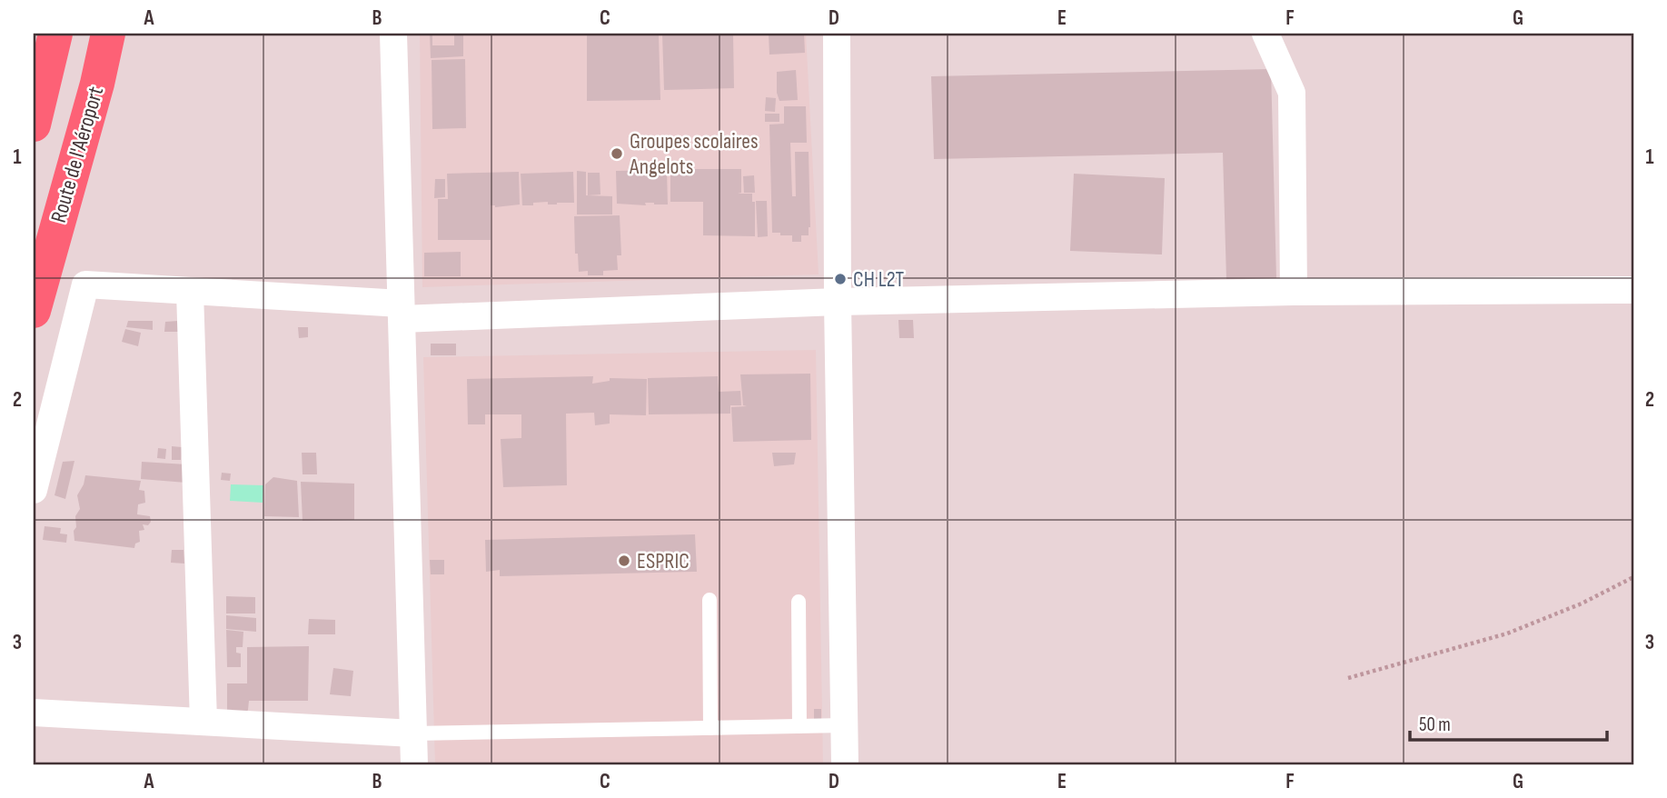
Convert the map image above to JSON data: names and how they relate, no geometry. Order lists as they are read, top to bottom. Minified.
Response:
{"streets":{"highway":["Route de l'Aéroport"]},"places":["Groupes scolaires Angelots","CH L2T","ESPRIC"],"scale_bar":"50 m","grid":{"columns":["A","B","C","D","E","F","G"],"rows":["1","2","3"]}}
